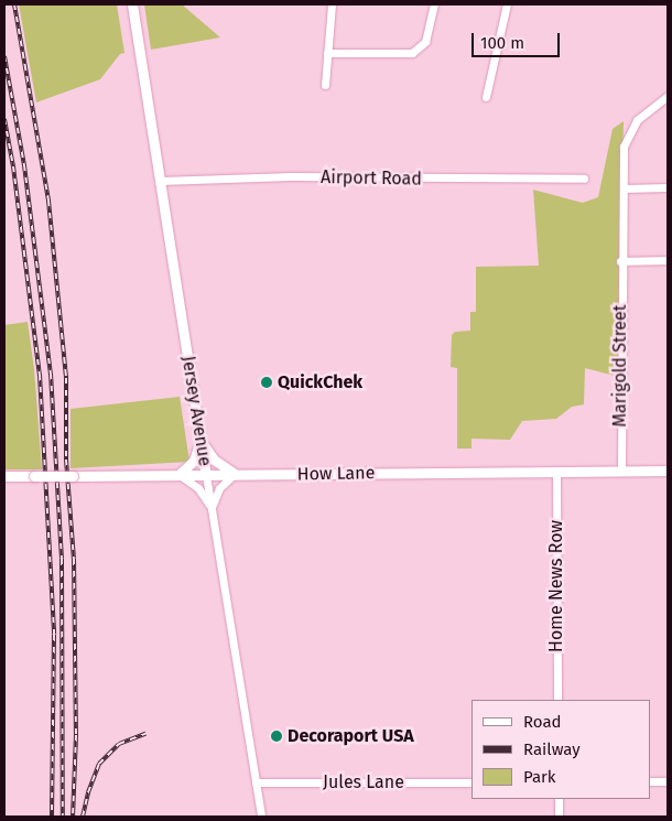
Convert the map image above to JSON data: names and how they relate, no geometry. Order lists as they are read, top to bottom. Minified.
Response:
{"streets":{"main road":["Jersey Avenue","How Lane"],"street":["Airport Road","Marigold Street","Home News Row","Jules Lane"]},"crossings":[["Airport Road","Jersey Avenue"],["Marigold Street","How Lane"],["Jersey Avenue","How Lane"],["Jersey Avenue","Jules Lane"],["How Lane","Home News Row"]],"places":["QuickChek","Decoraport USA"],"legend":["Road","Railway","Park"],"scale_bar":"100 m"}
